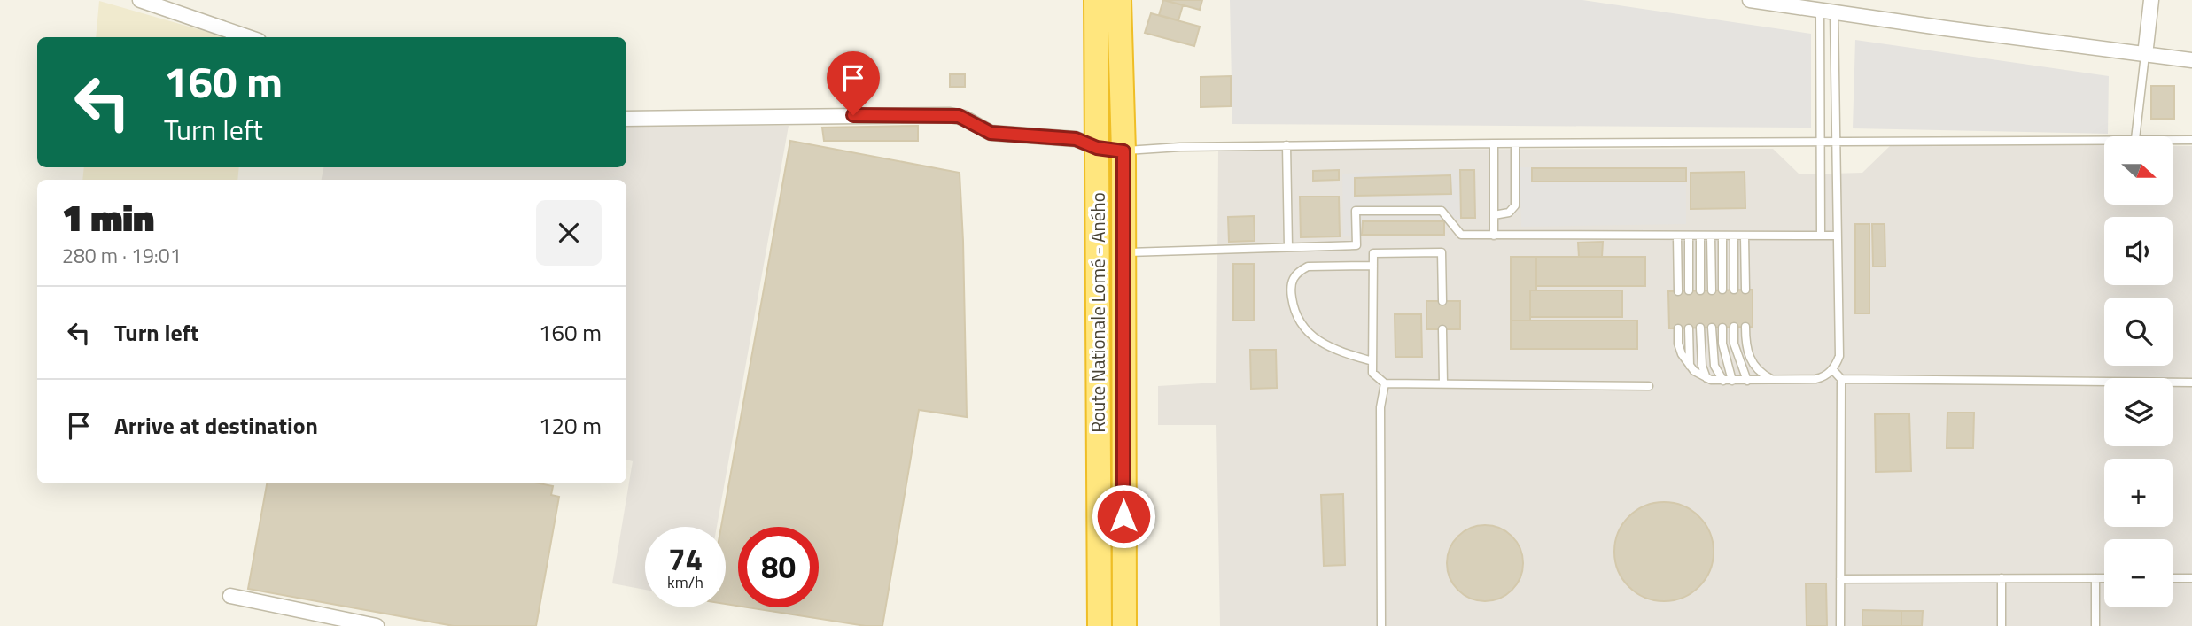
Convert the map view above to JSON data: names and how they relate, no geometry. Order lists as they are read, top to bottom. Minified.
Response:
{"streets":{"highway":["Route Nationale Lomé - Aného"]},"north":"right","page":{"turn":["160 m","Turn left"],"map_buttons":["+","−"],"heading":["1 min","280 m · 19:01"],"list":[{"name":"Turn left","value":"160 m"},{"name":"Arrive at destination","value":"120 m"}],"speed":"74 km/h","limit":"80"}}
